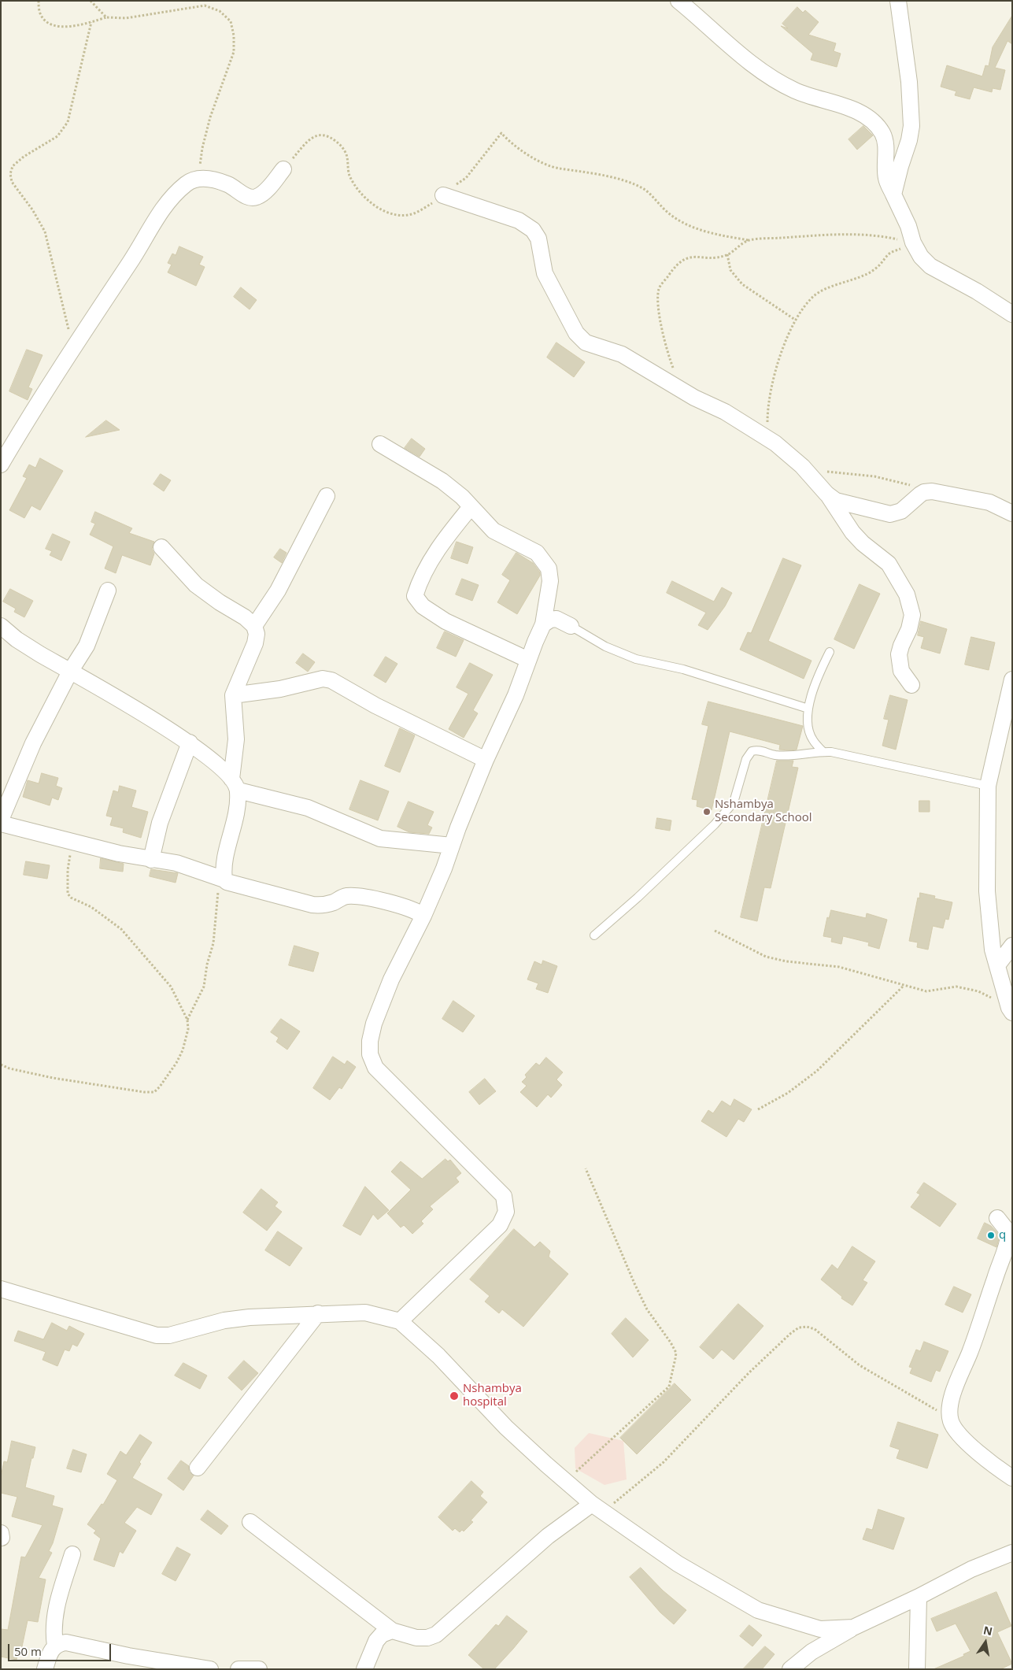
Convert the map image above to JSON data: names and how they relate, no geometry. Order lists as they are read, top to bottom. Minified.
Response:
{"places":["Nshambya Secondary School","q","Nshambya hospital"],"scale_bar":"50 m","north":"top"}
